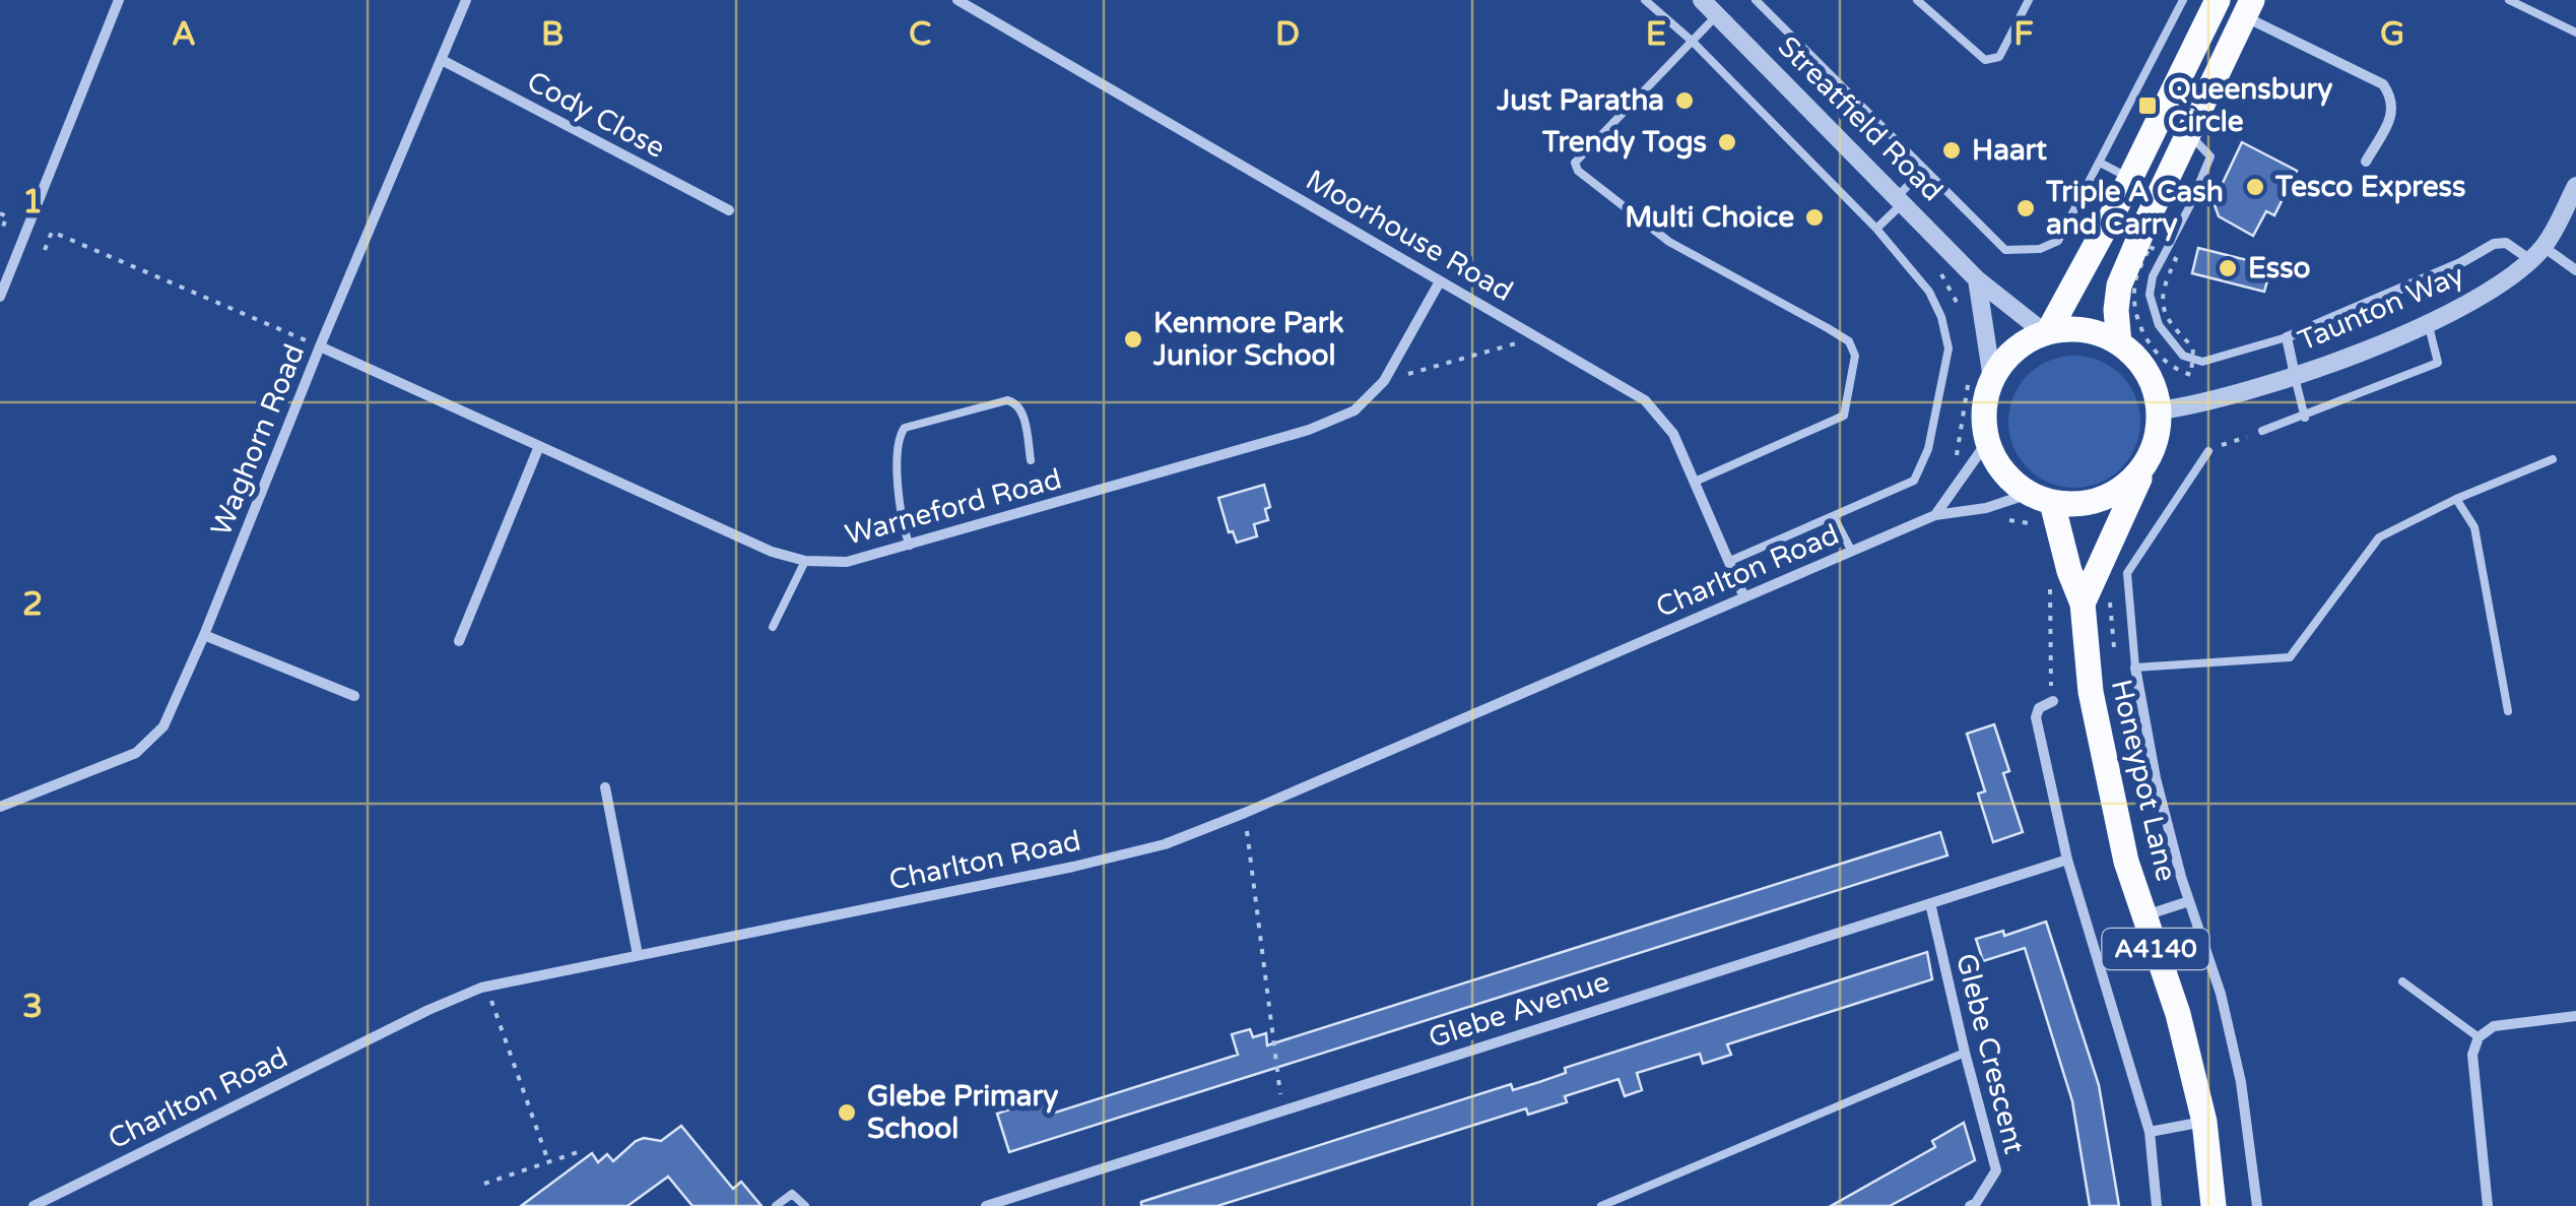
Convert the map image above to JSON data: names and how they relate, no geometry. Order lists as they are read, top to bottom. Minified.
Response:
{"streets":{"main road":["Honeypot Lane","A4140"],"street":["Cody Close","Streatfield Road","Moorhouse Road","Taunton Way","Waghorn Road","Warneford Road","Charlton Road","Glebe Avenue","Glebe Crescent"]},"crossings":[["Cody Close","Waghorn Road"],["Streatfield Road","Taunton Way"],["Streatfield Road","Charlton Road"],["Streatfield Road","Honeypot Lane"],["Moorhouse Road","Warneford Road"],["Moorhouse Road","Charlton Road"],["Taunton Way","Charlton Road"],["Taunton Way","Honeypot Lane"],["Waghorn Road","Warneford Road"],["Charlton Road","Honeypot Lane"],["Glebe Avenue","Glebe Crescent"]],"places":{"other":["Just Paratha","Trendy Togs","Haart","Tesco Express","Triple A Cash and Carry","Multi Choice","Esso","Kenmore Park Junior School","Glebe Primary School"],"transit":["Queensbury Circle"]},"grid":{"columns":["A","B","C","D","E","F","G"],"rows":["1","2","3"]}}
